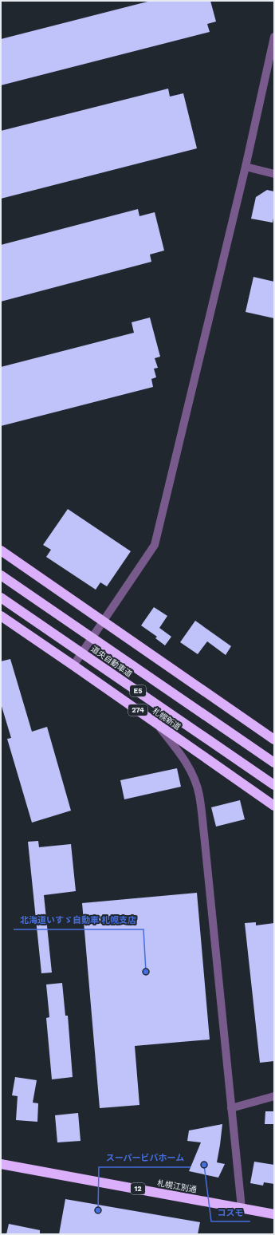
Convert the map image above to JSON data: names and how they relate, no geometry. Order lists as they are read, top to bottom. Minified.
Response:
{"streets":{"highway":["道央自動車道","E5","274","札幌新道","札幌江別通","12"]},"places":["北海道いすゞ自動車 札幌支店","コスモ","スーパービバホーム"]}
